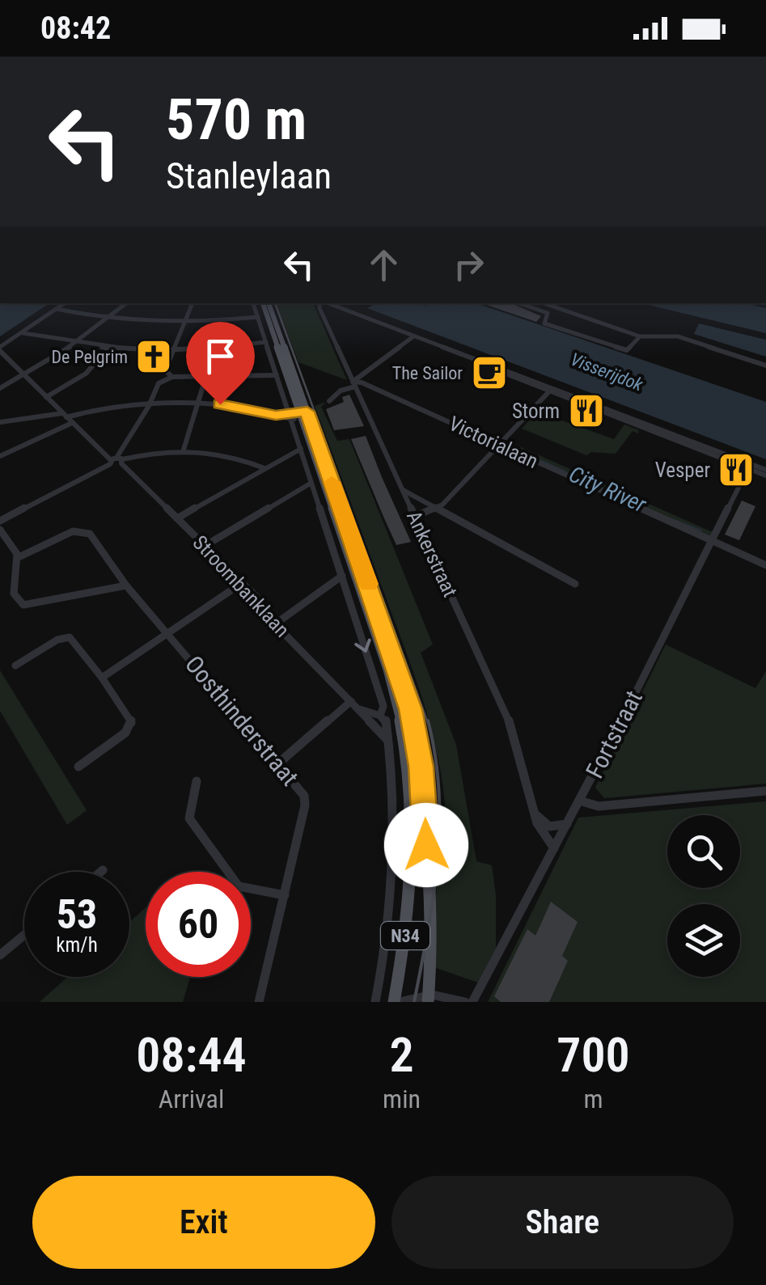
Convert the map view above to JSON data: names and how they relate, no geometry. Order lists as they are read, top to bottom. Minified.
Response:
{"streets":{"main road":["N34"],"street":["Victorialaan","Ankerstraat","Stroombanklaan","Oosthinderstraat","Fortstraat"]},"crossings":[["Victorialaan","Ankerstraat"],["Victorialaan","Fortstraat"],["Ankerstraat","Fortstraat"]],"water":["Visserijdok","City River"],"places":{"church":["De Pelgrim"],"cafe":["The Sailor"],"restaurant":["Storm","Vesper"]},"page":{"status":"08:42","turn":["570 m","Stanleylaan"],"speed":"53 km/h","limit":"60","eta":["08:44","Arrival","2","min","700","m"],"buttons":["Exit","Share"]}}
